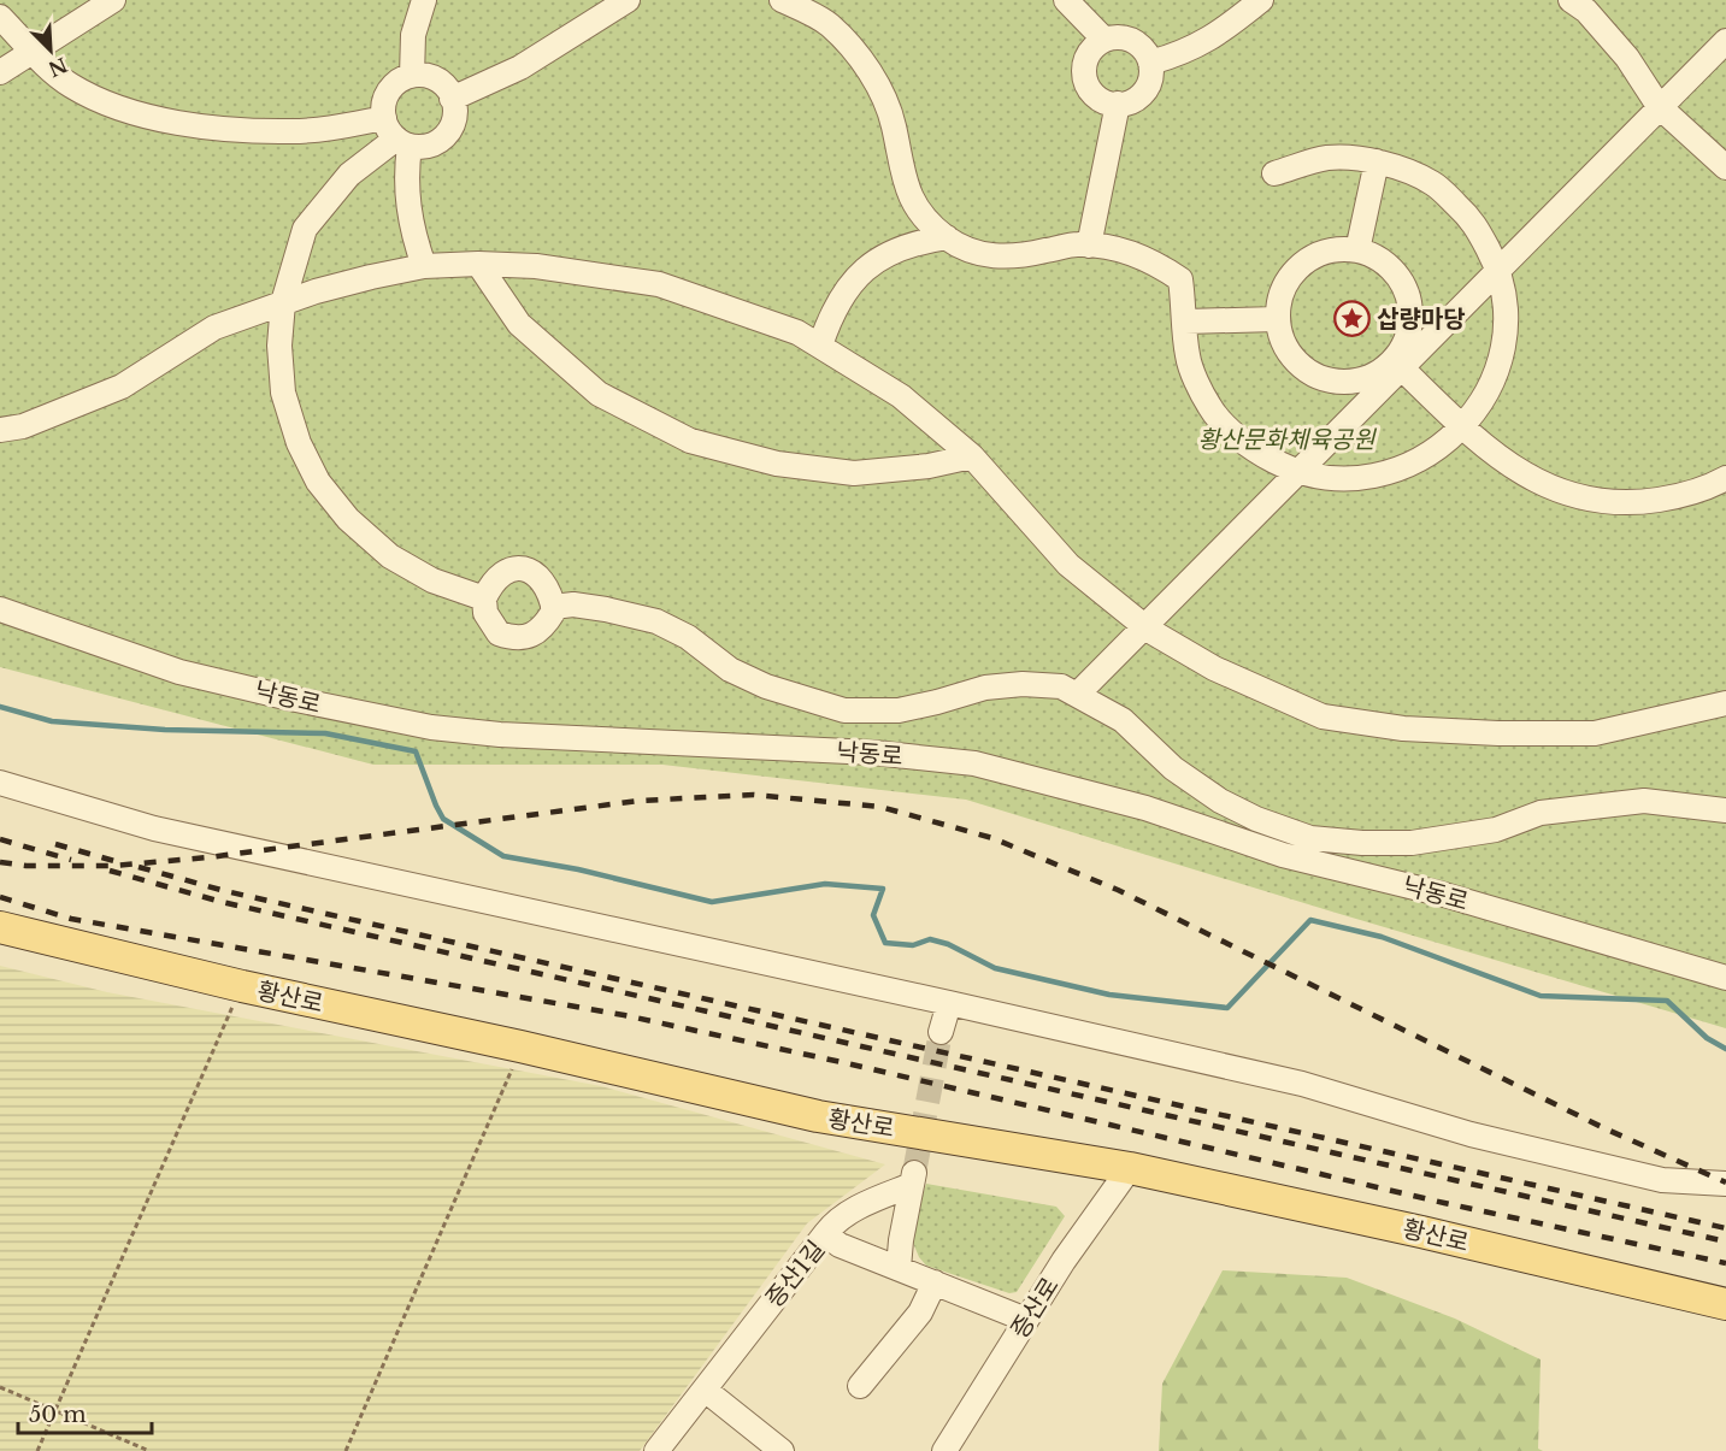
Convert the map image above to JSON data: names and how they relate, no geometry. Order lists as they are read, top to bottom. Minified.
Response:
{"streets":{"main road":["황산로"],"street":["낙동로","증산1길","증산로"]},"crossings":[["황산로","증산로"],["증산1길","증산로"]],"parks":["황산문화체육공원"],"places":{"place":["삽량마당"]},"scale_bar":"50 m","north":"bottom right"}
